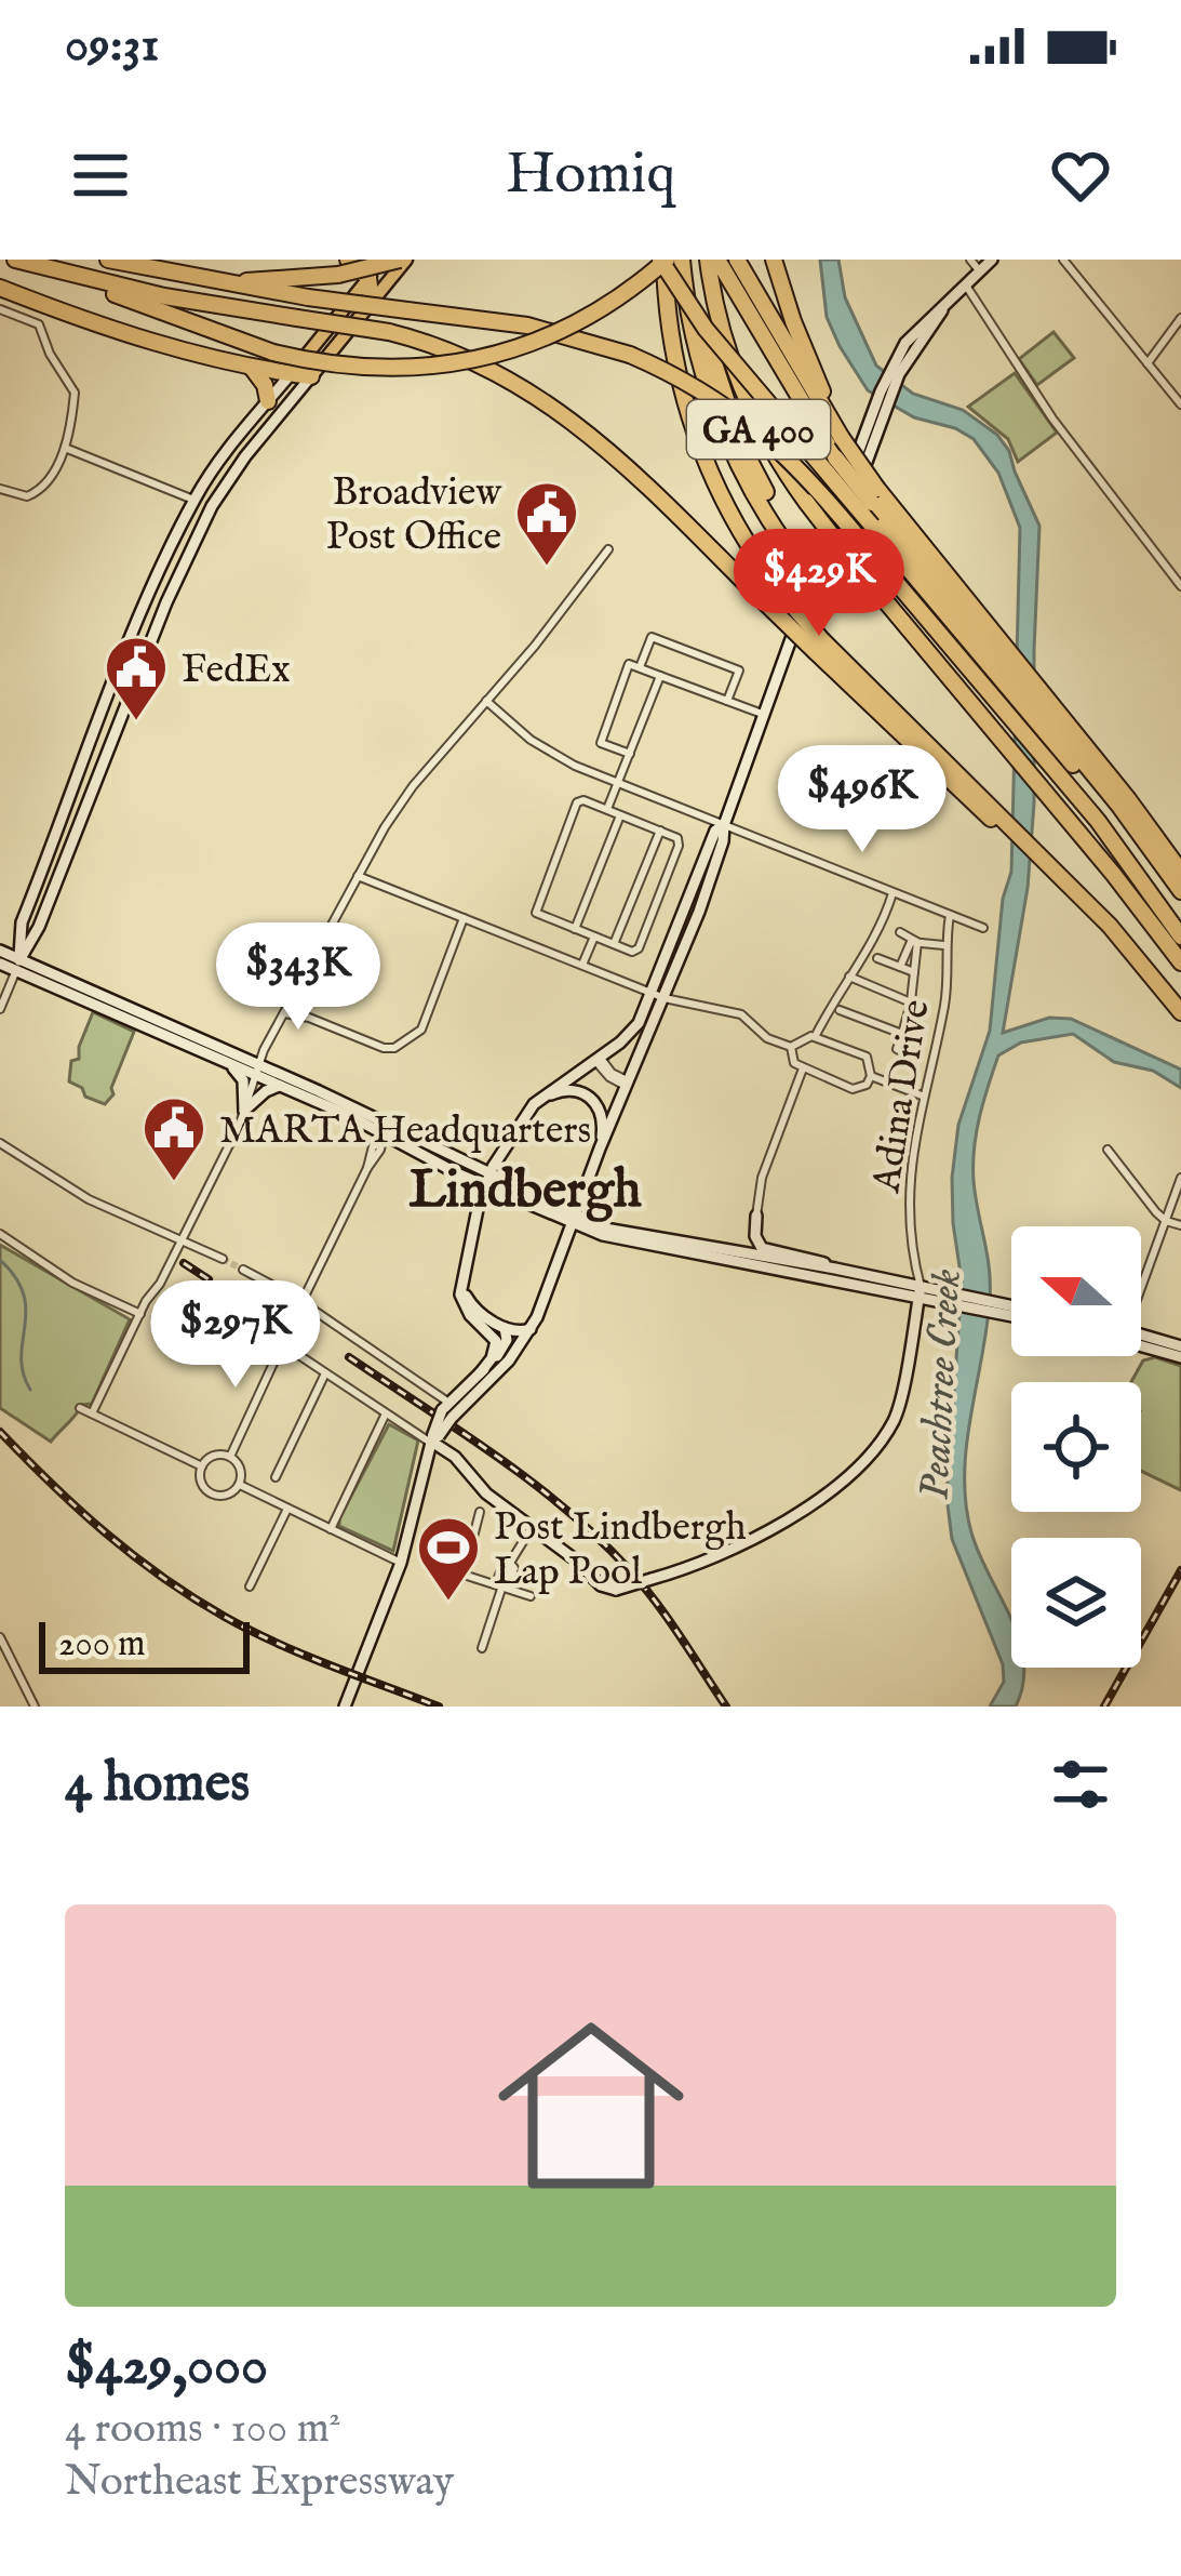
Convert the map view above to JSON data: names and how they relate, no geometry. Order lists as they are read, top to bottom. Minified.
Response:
{"streets":{"highway":["GA 400"],"street":["Adina Drive"]},"districts":["Lindbergh"],"water":["Peachtree Creek"],"places":{"public building":["Broadview Post Office","FedEx","MARTA Headquarters"],"sports":["Post Lindbergh Lap Pool"]},"scale_bar":"200 m","north":"left","page":{"status":"09:31","header":"Homiq","price":["$429K","$496K","$343K","$297K"],"scale":"200 m","heading":"4 homes","list":[{"name":"$429,000","note":"4 rooms · 100 m² · Northeast Expressway"}]}}
